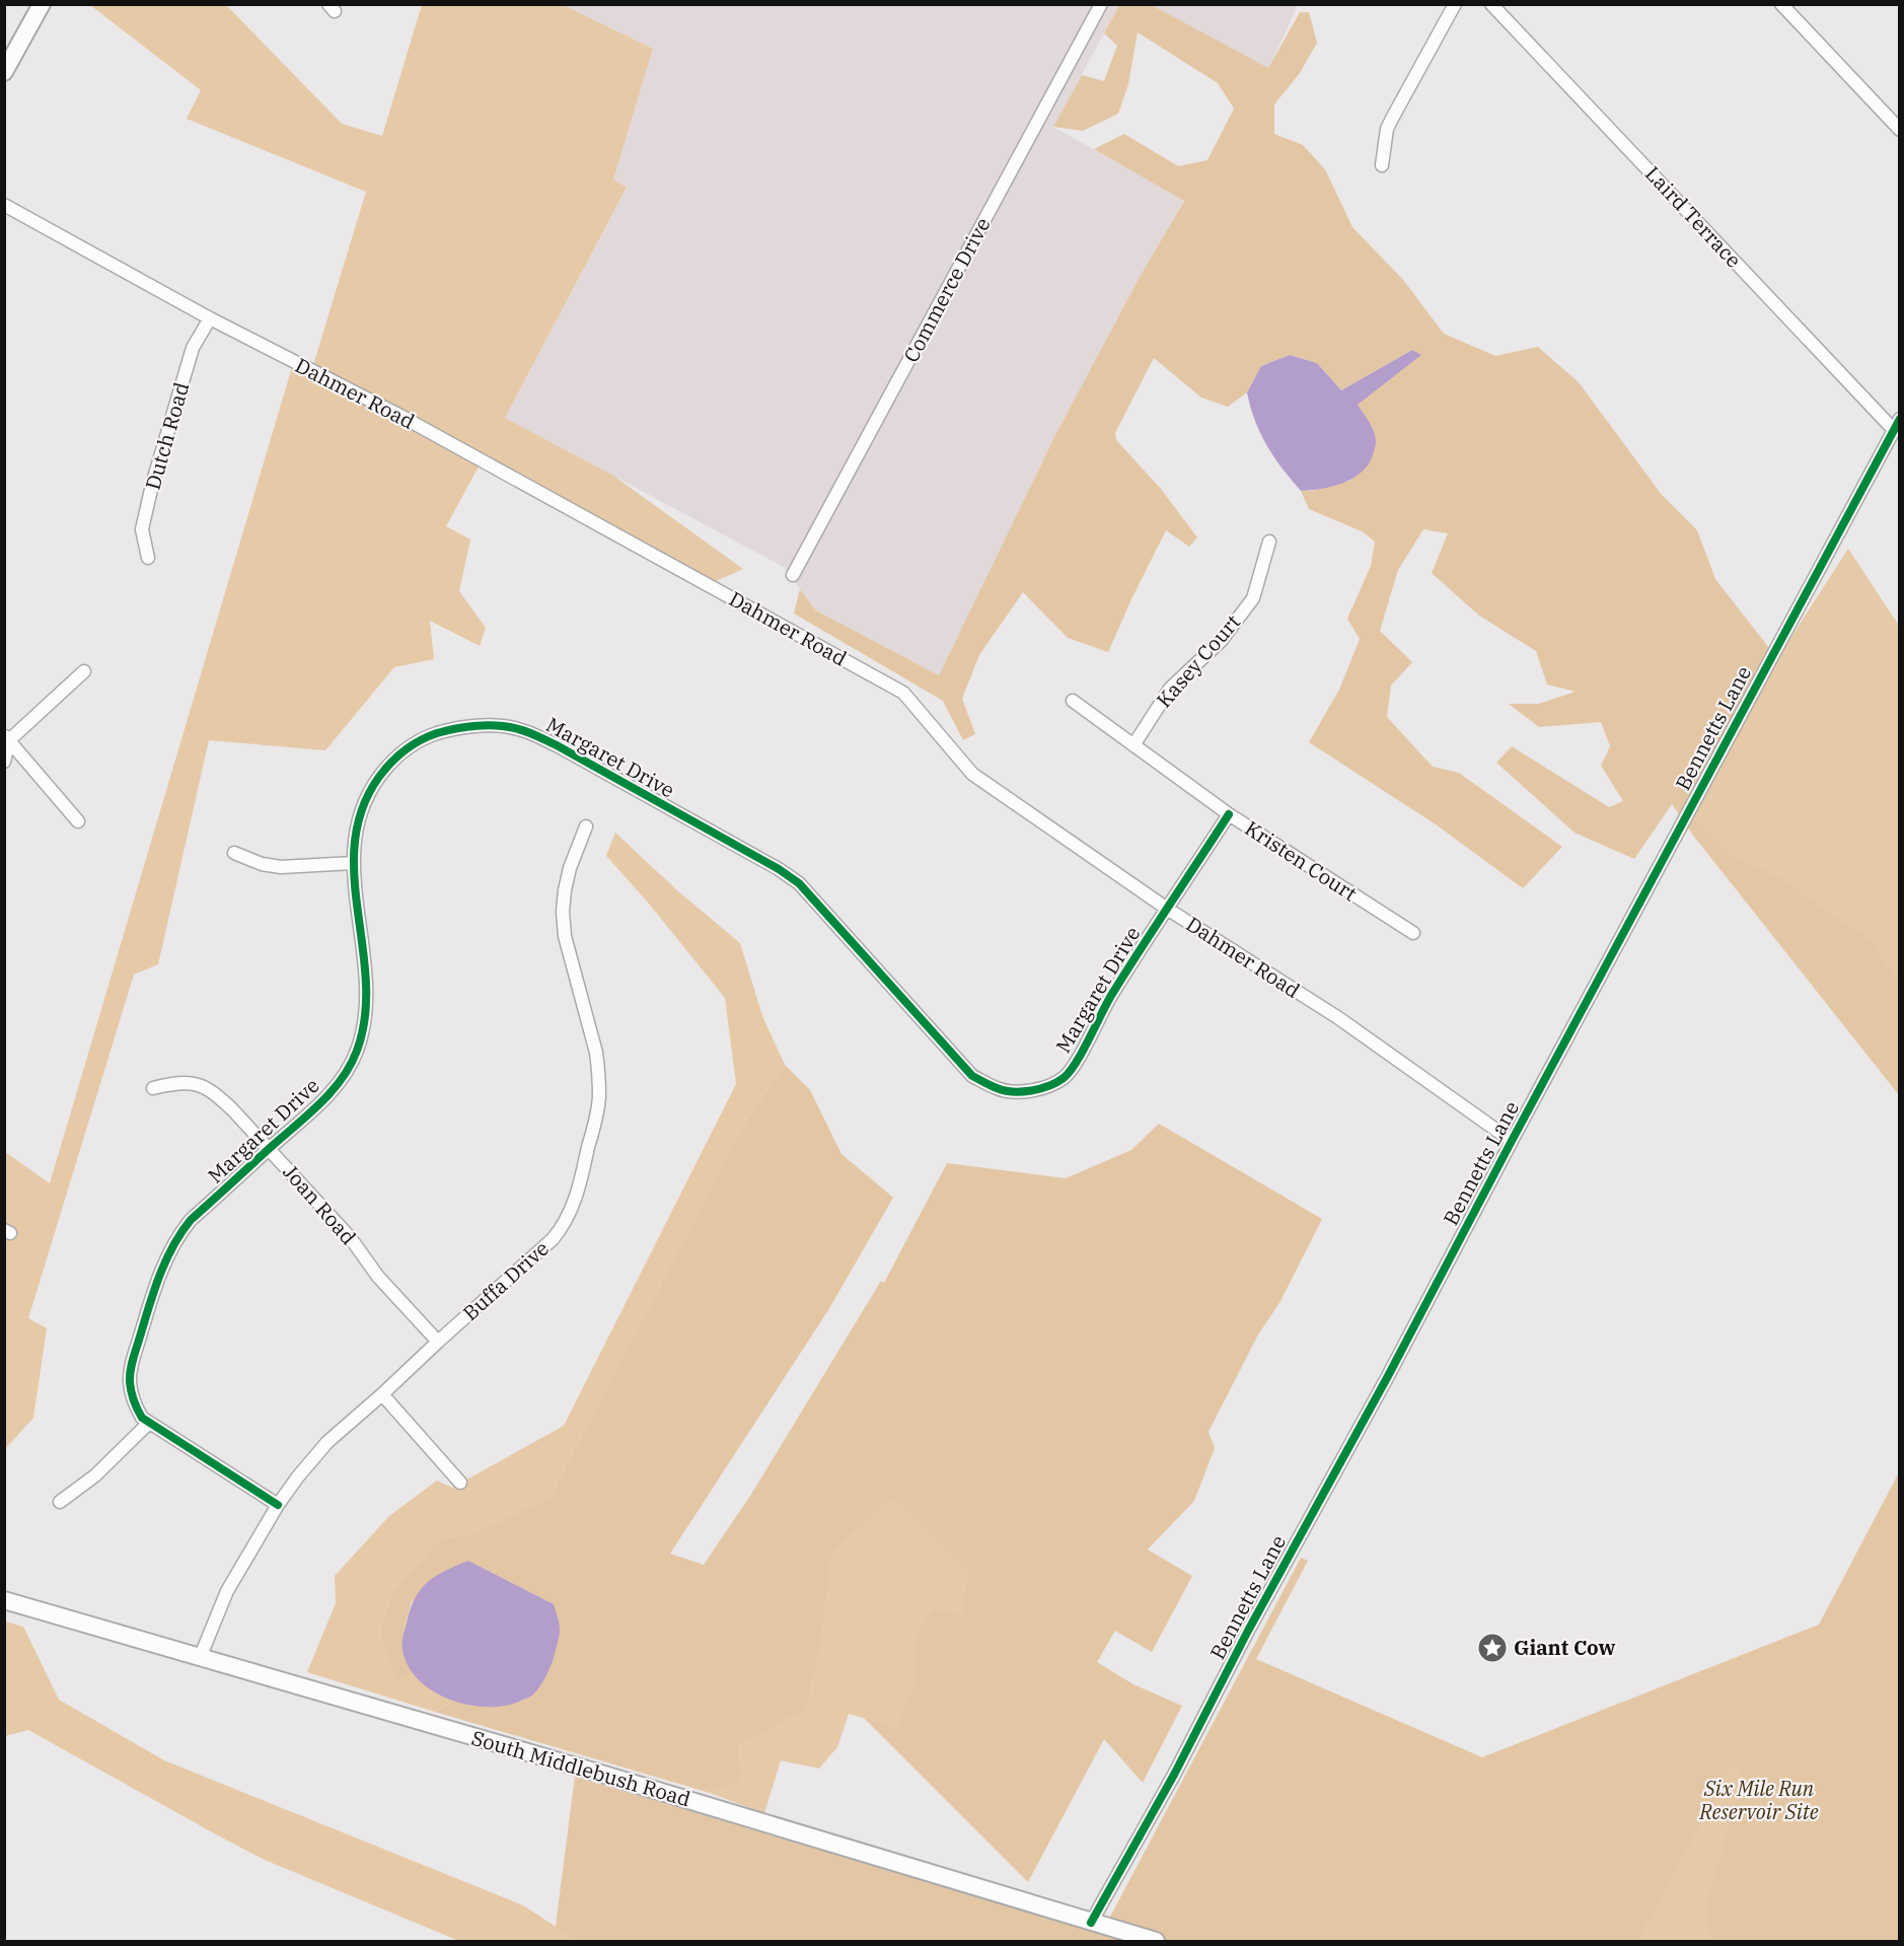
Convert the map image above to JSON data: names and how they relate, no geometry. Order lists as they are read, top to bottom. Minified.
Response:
{"streets":{"street":["Laird Terrace","Commerce Drive","Dahmer Road","Dutch Road","Kasey Court","Bennetts Lane","Margaret Drive","Kristen Court","Joan Road","Buffa Drive","South Middlebush Road"]},"crossings":[["Laird Terrace","Bennetts Lane"],["Dahmer Road","Dutch Road"],["Dahmer Road","Bennetts Lane"],["Dahmer Road","Margaret Drive"],["Kasey Court","Kristen Court"],["Bennetts Lane","South Middlebush Road"],["Margaret Drive","Kristen Court"],["Margaret Drive","Joan Road"],["Margaret Drive","Buffa Drive"],["Joan Road","Buffa Drive"],["Buffa Drive","South Middlebush Road"]],"parks":["Six Mile Run Reservoir Site"],"places":{"place":["Giant Cow"]}}
